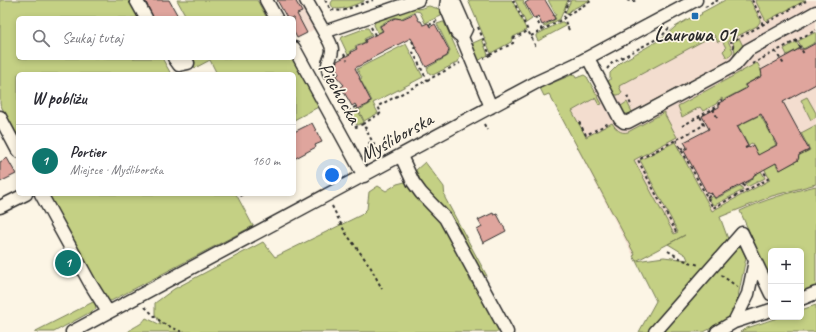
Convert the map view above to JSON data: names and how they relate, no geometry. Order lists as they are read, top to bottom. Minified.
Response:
{"streets":{"street":["Piechocka","Myśliborska"]},"crossings":[["Piechocka","Myśliborska"]],"places":{"transit":["Laurowa 01"]},"page":{"search":"Szukaj tutaj","heading":"W pobliżu","list":[{"mark":"1","name":"Portier","note":"Miejsce · Myśliborska","value":"160 m"}],"map_buttons":["+","−"],"pins":"1"}}
